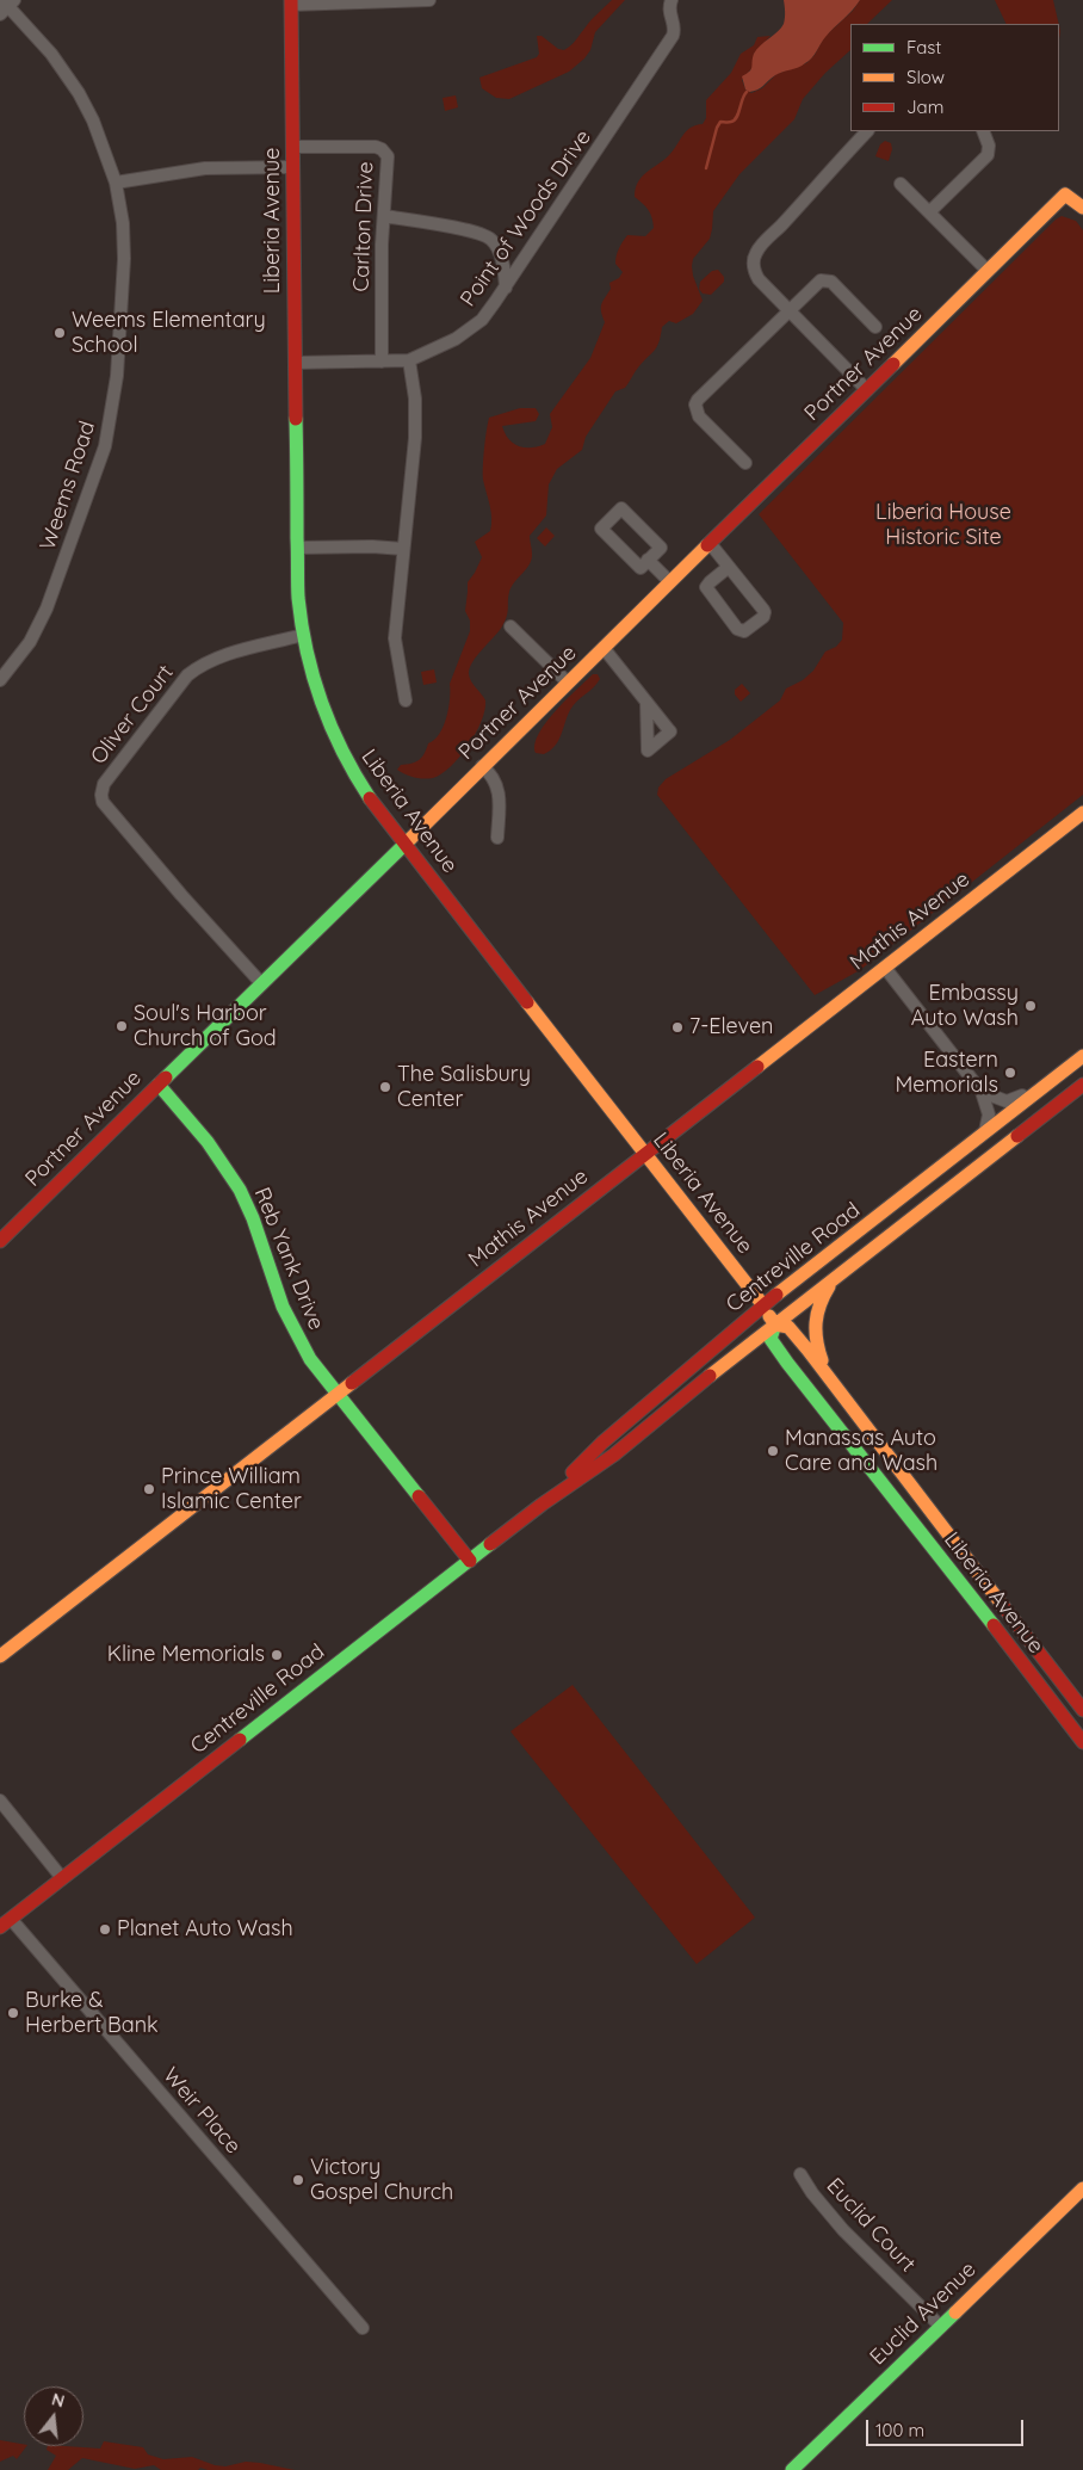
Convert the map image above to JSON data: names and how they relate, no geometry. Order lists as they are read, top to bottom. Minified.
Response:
{"streets":{"main road":["Liberia Avenue","Portner Avenue","Mathis Avenue","Centreville Road","Reb Yank Drive","Euclid Avenue"],"street":["Point of Woods Drive","Carlton Drive","Weems Road","Oliver Court","Weir Place","Euclid Court"]},"crossings":[["Point of Woods Drive","Liberia Avenue"],["Point of Woods Drive","Carlton Drive"],["Liberia Avenue","Carlton Drive"],["Liberia Avenue","Portner Avenue"],["Liberia Avenue","Oliver Court"],["Liberia Avenue","Mathis Avenue"],["Liberia Avenue","Centreville Road"],["Portner Avenue","Oliver Court"],["Portner Avenue","Reb Yank Drive"],["Mathis Avenue","Reb Yank Drive"],["Centreville Road","Reb Yank Drive"],["Centreville Road","Weir Place"],["Euclid Court","Euclid Avenue"]],"parks":["Liberia House Historic Site"],"places":["Weems Elementary School","Embassy Auto Wash","Soul's Harbor Church of God","7-Eleven","Eastern Memorials","The Salisbury Center","Manassas Auto Care and Wash","Prince William Islamic Center","Kline Memorials","Planet Auto Wash","Burke & Herbert Bank","Victory Gospel Church"],"legend":["Fast","Slow","Jam"],"scale_bar":"100 m","north":"top"}
